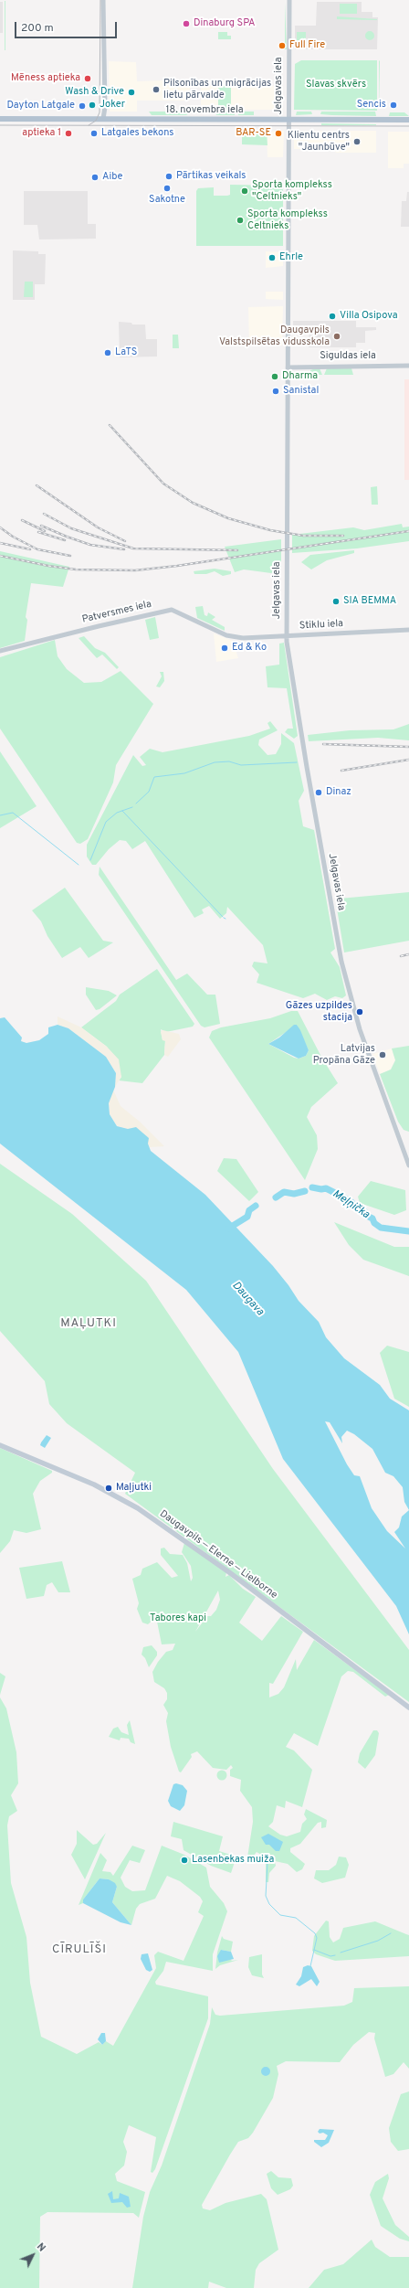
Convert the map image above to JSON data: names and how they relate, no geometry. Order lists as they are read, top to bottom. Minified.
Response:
{"streets":{"main road":["18. novembra iela","Daugavpils — Elerne — Lielborne"],"street":["Jelgavas iela","Siguldas iela","Patversmes iela","Stiklu iela"]},"crossings":[["Jelgavas iela","18. novembra iela"],["Jelgavas iela","Siguldas iela"],["Jelgavas iela","Stiklu iela"],["Patversmes iela","Stiklu iela"]],"districts":["MAĻUTKI","CĪRULĪŠI"],"water":["Meļņička","Daugava"],"parks":["Slavas skvērs","Tabores kapi"],"places":["Dinaburg SPA","Full Fire","Mēness aptieka","Pilsonības un migrācijas lietu pārvalde","Wash & Drive","Joker","Sencis","Dayton Latgale","aptieka 1","Latgales bekons","BAR-SE","Klientu centrs \"Jaunbūve\"","Pārtikas veikals","Aibe","Sakotne","Sporta komplekss \"Celtnieks\"","Sporta komplekss Celtnieks","Ehrle","Villa Osipova","Daugavpils Valstspilsētas vidusskola","LaTS","Dharma","Sanistal","SIA BEMMA","Ed & Ko","Dinaz","Gāzes uzpildes stacija","Latvijas Propāna Gāze","Maļjutki","Lasenbekas muiža"],"scale_bar":"200 m","north":"top right"}
